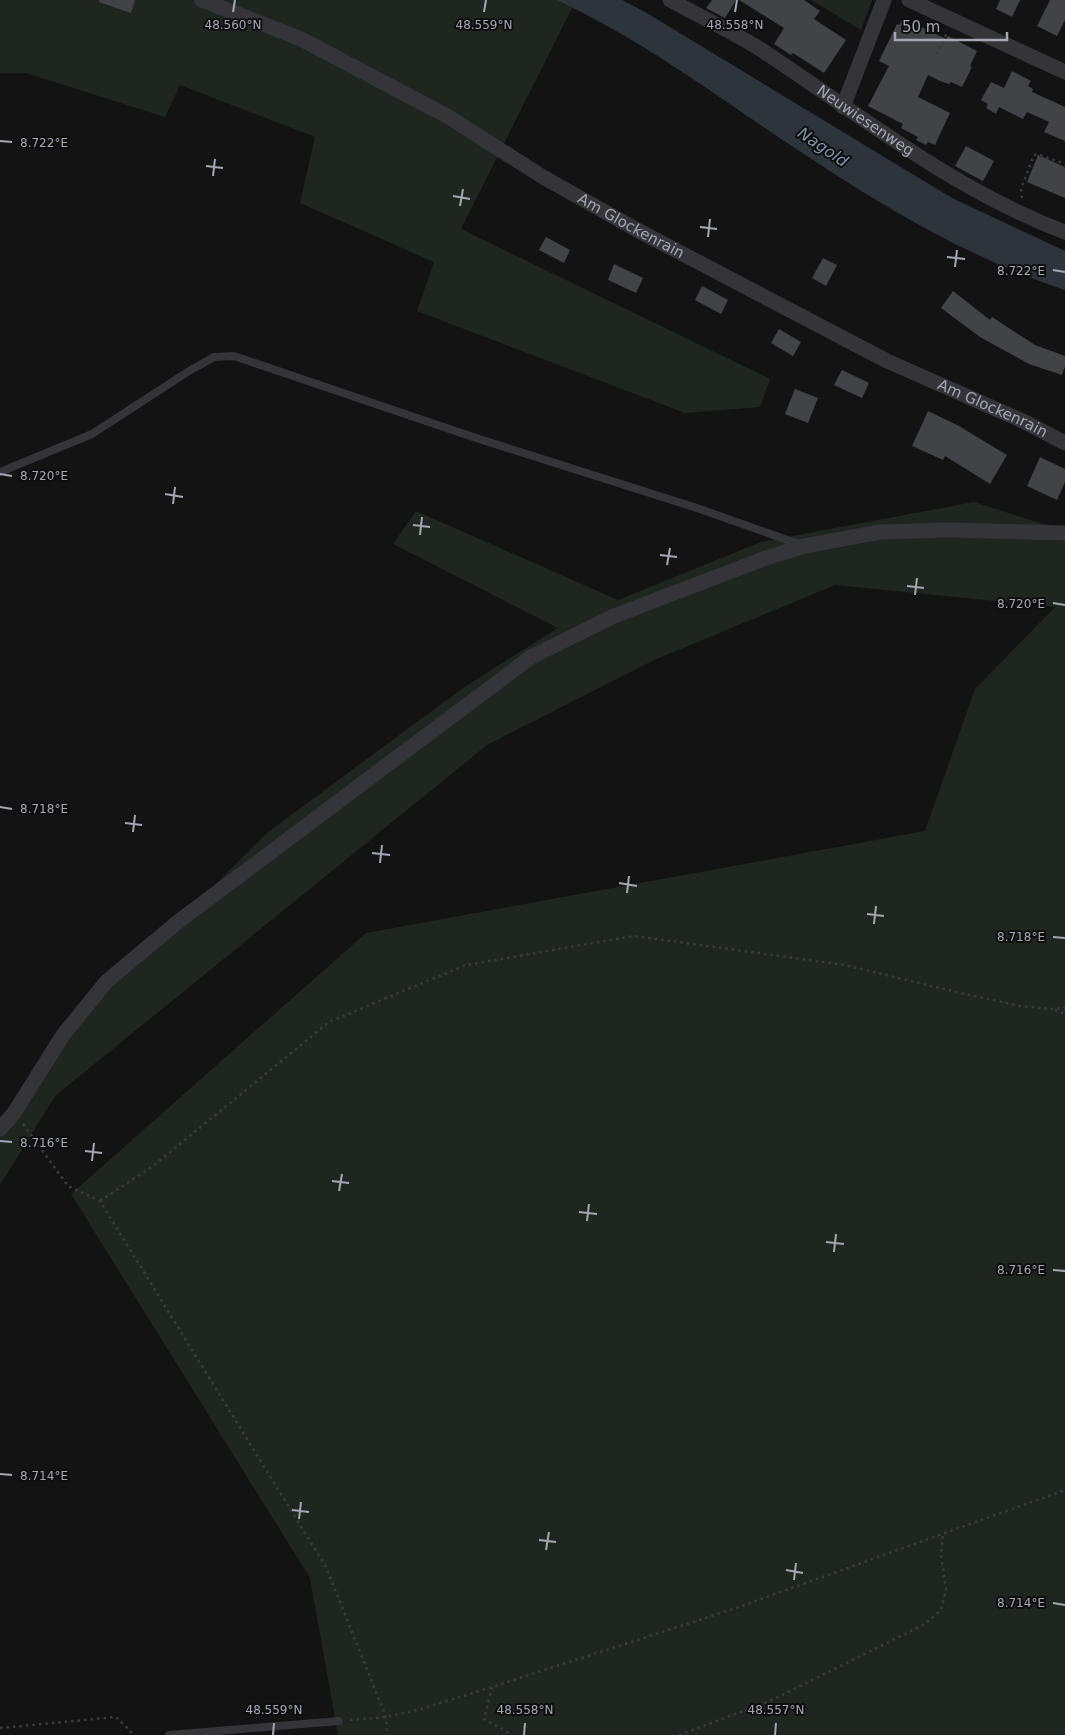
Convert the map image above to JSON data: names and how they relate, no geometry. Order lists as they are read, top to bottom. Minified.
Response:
{"streets":{"street":["Neuwiesenweg","Am Glockenrain"]},"water":["Nagold"],"scale_bar":"50 m","coordinates":["48.560°N","48.559°N","48.558°N","8.722°E","8.720°E","8.718°E","8.716°E","8.714°E","48.557°N"]}
